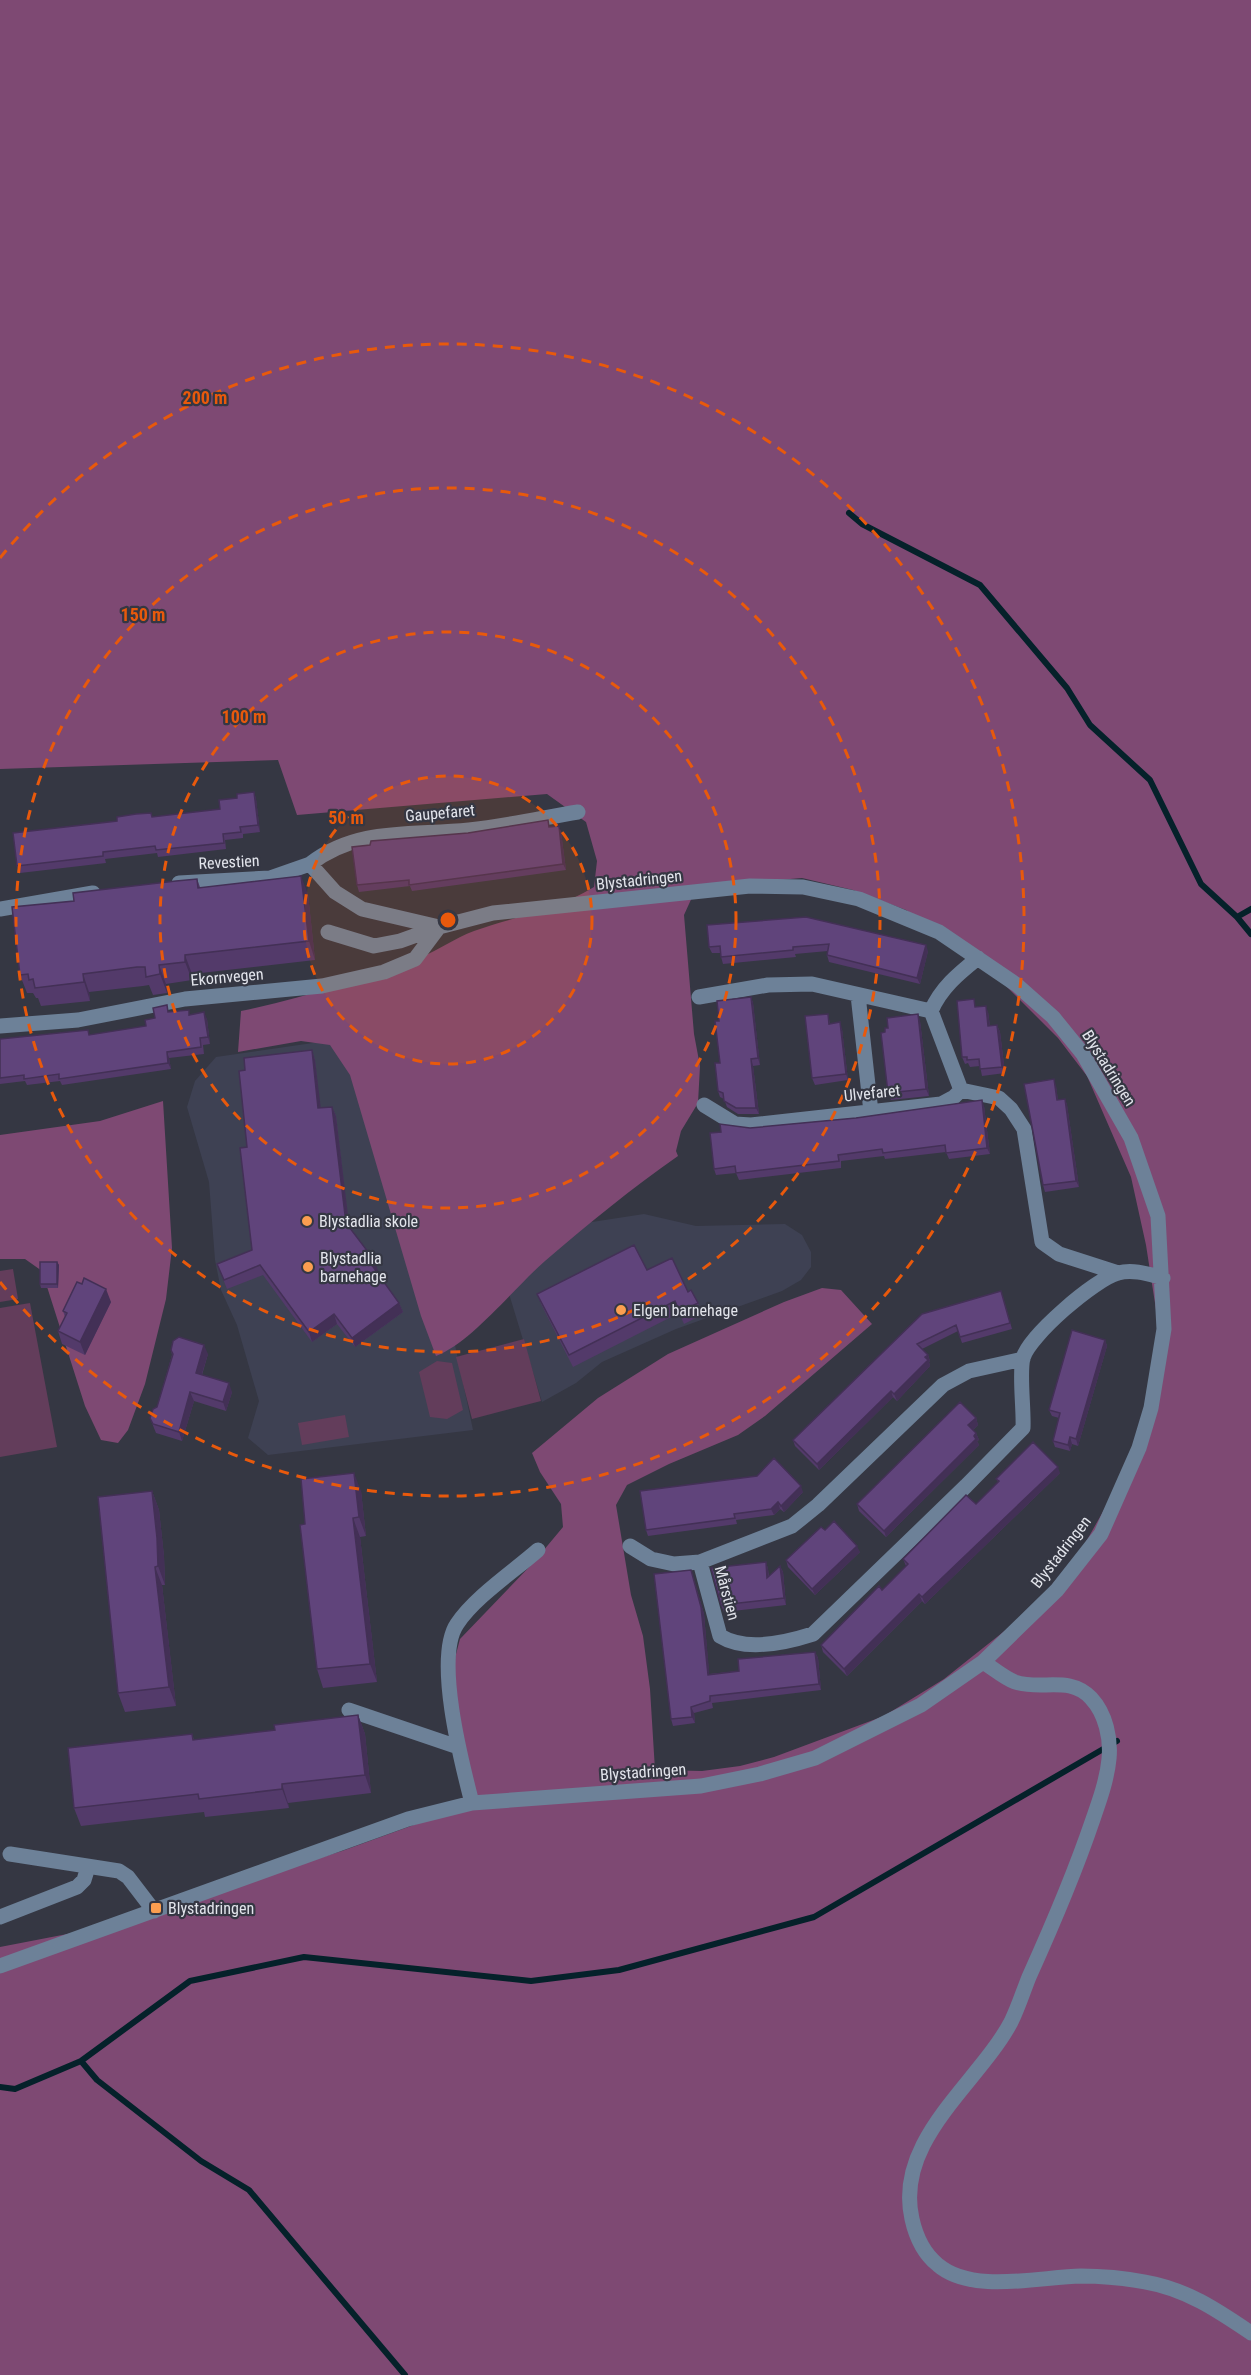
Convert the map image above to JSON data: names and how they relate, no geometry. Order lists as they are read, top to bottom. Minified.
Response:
{"streets":{"street":["Gaupefaret","Revestien","Blystadringen","Ekornvegen","Ulvefaret","Mårstien"]},"crossings":[["Gaupefaret","Revestien"],["Blystadringen","Ekornvegen"]],"places":{"other":["Blystadlia skole","Blystadlia barnehage","Elgen barnehage"],"transit":["Blystadringen"]},"rings":["200 m","150 m","100 m","50 m"]}
